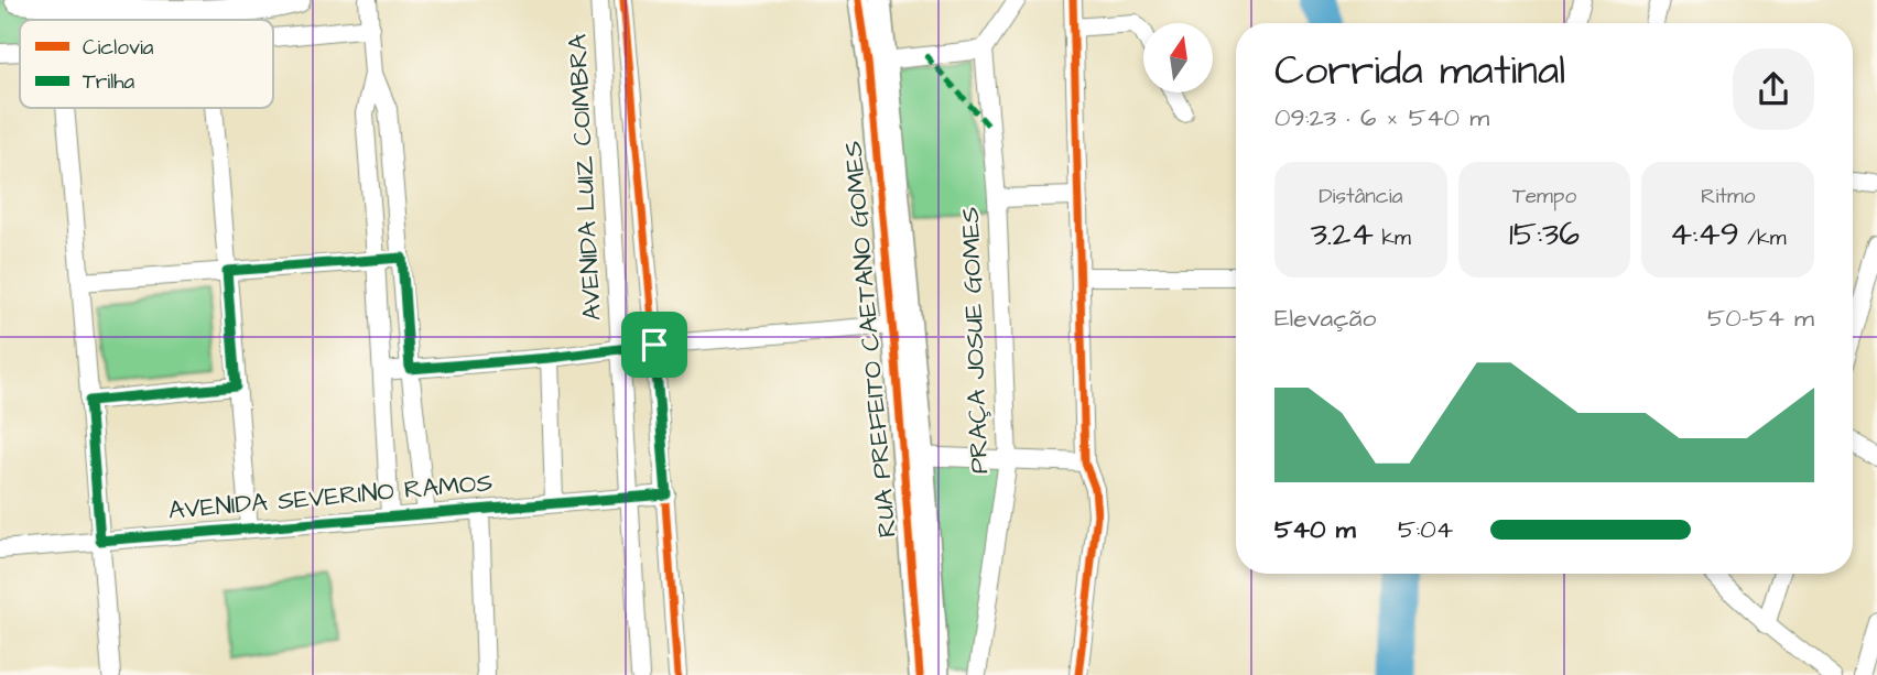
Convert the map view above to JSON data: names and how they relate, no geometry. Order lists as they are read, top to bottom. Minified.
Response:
{"streets":{"street":["AVENIDA LUIZ COIMBRA","RUA PREFEITO CAETANO GOMES","PRAÇA JOSUE GOMES","AVENIDA SEVERINO RAMOS"]},"crossings":[["AVENIDA LUIZ COIMBRA","AVENIDA SEVERINO RAMOS"]],"legend":["Ciclovia","Trilha"],"north":"top","page":{"heading":["Corrida matinal","09:23 · 6 × 540 m"],"stats":[["Distância","3.24 km"],["Tempo","15:36"],["Ritmo","4:49 /km"]],"chart":["Elevação","50–54 m"],"list":[{"name":"540 m","note":"5:04"}]}}
